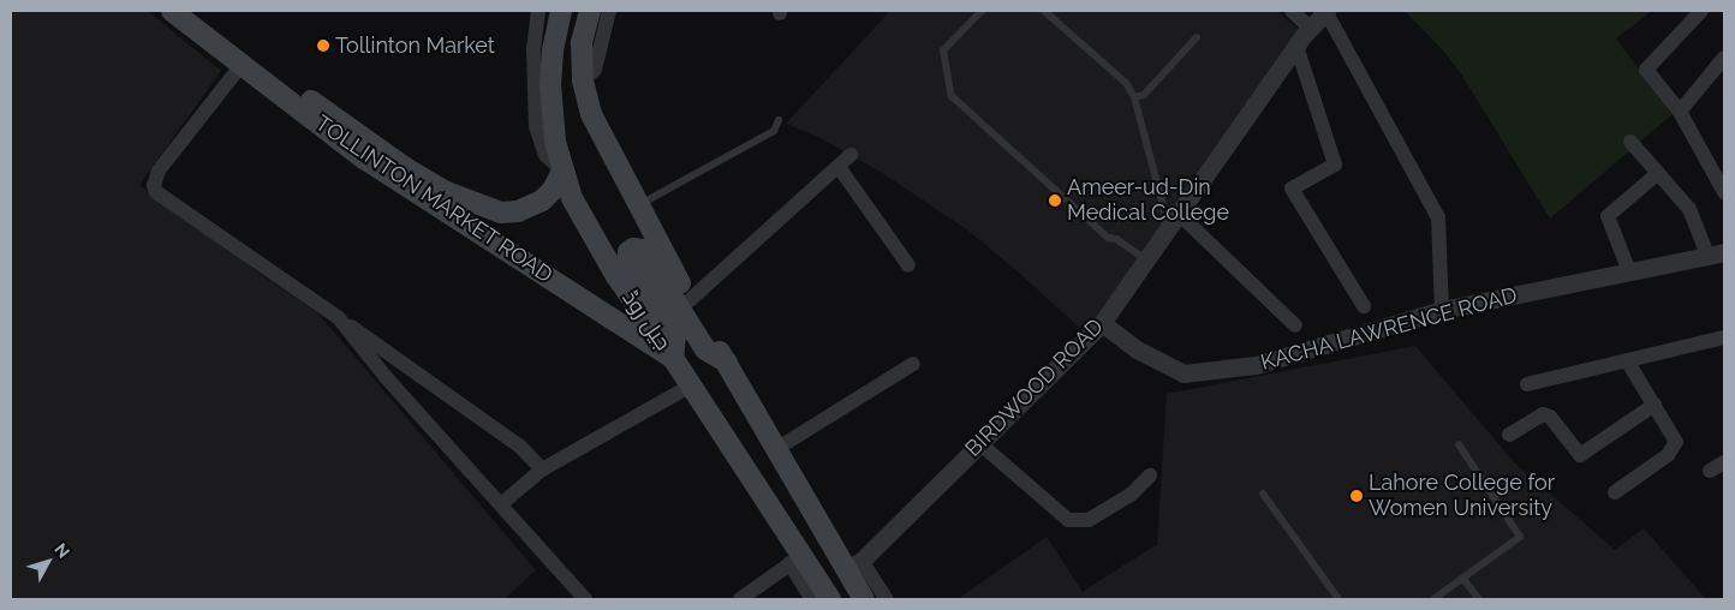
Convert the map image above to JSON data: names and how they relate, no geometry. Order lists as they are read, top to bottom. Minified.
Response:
{"streets":{"main road":["TOLLINTON MARKET ROAD","جیل روڈ"],"street":["KACHA LAWRENCE ROAD","BIRDWOOD ROAD"]},"crossings":[["TOLLINTON MARKET ROAD","جیل روڈ"],["KACHA LAWRENCE ROAD","BIRDWOOD ROAD"]],"places":["Tollinton Market","Ameer-ud-Din Medical College","Lahore College for Women University"],"north":"top right"}
